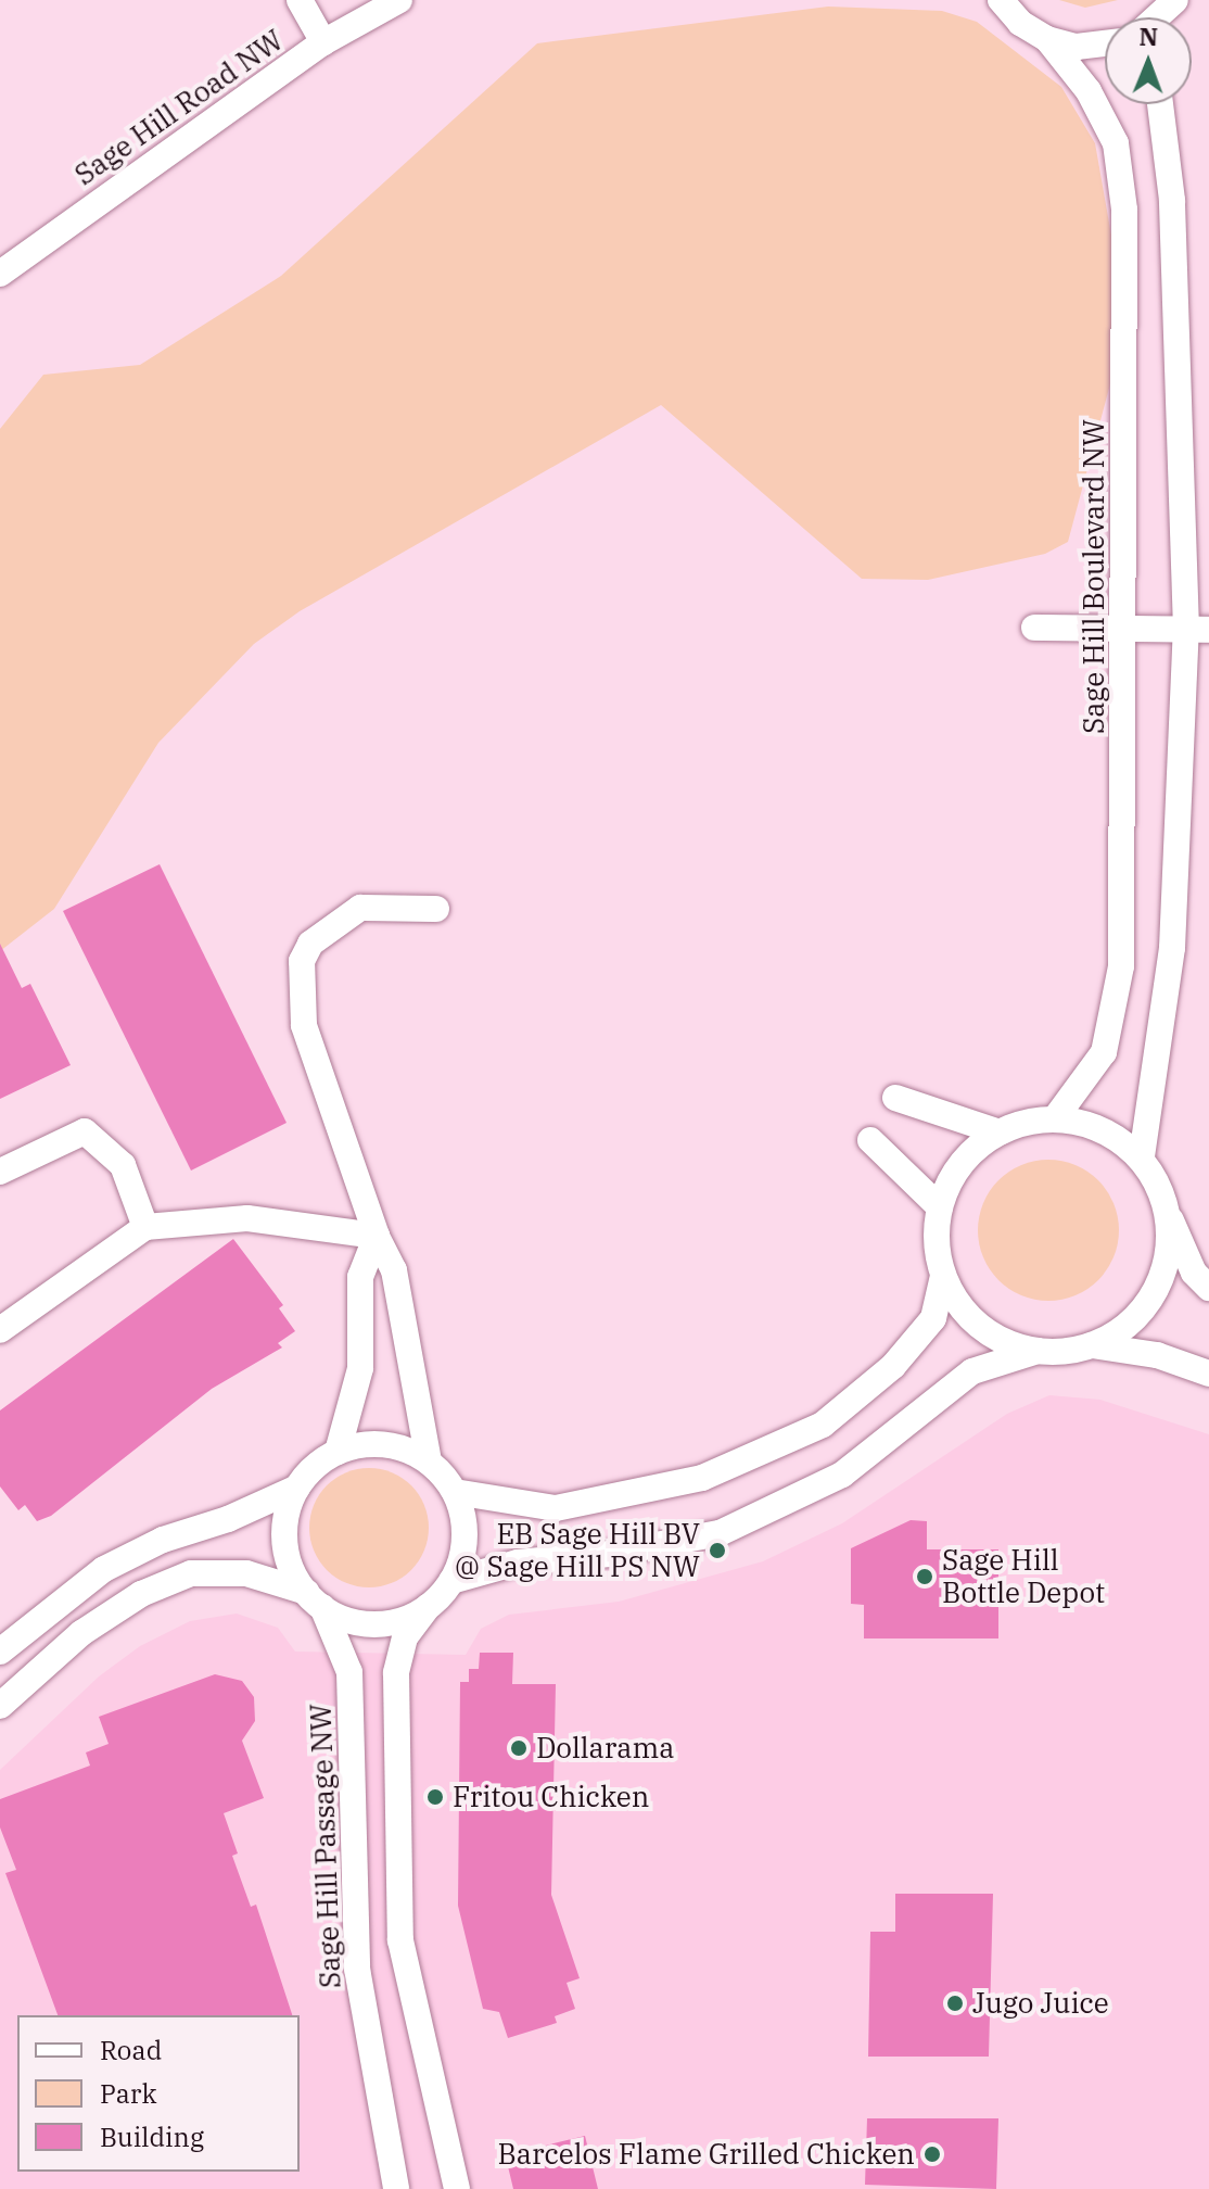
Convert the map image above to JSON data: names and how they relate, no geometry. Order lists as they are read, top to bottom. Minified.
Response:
{"streets":{"street":["Sage Hill Road NW","Sage Hill Boulevard NW","Sage Hill Passage NW"]},"places":["EB Sage Hill BV @ Sage Hill PS NW","Sage Hill Bottle Depot","Dollarama","Fritou Chicken","Jugo Juice","Barcelos Flame Grilled Chicken"],"legend":["Road","Park","Building"],"north":"top"}
